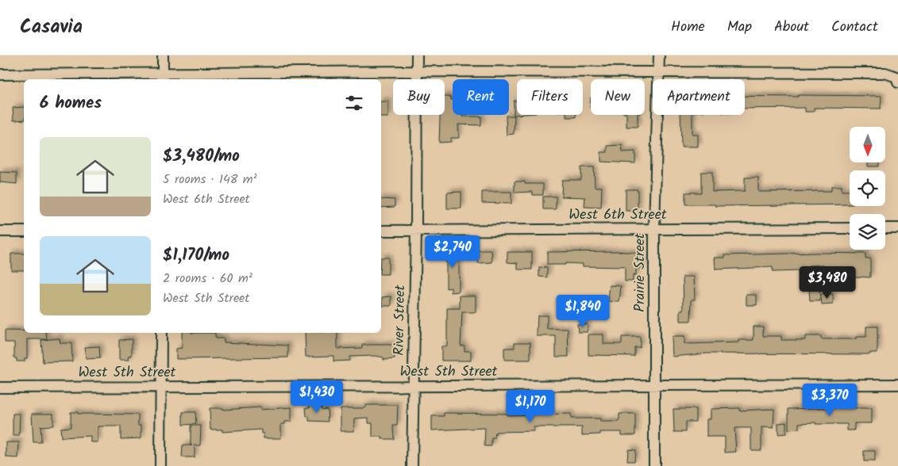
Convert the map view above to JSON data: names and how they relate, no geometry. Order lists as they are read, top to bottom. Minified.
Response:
{"streets":{"street":["West 6th Street","Prairie Street","River Street","West 5th Street"]},"crossings":[["West 6th Street","Prairie Street"],["West 6th Street","River Street"],["Prairie Street","West 5th Street"],["River Street","West 5th Street"]],"north":"bottom","page":{"header":"Casavia","nav":["Home","Map","About","Contact"],"chip":["Buy","Rent","Filters","New","Apartment"],"heading":"6 homes","list":[{"name":"$3,480/mo","note":"5 rooms · 148 m² · West 6th Street"},{"name":"$1,170/mo","note":"2 rooms · 60 m² · West 5th Street"}],"price":["$2,740","$3,480","$1,840","$1,430","$3,370","$1,170"]}}
